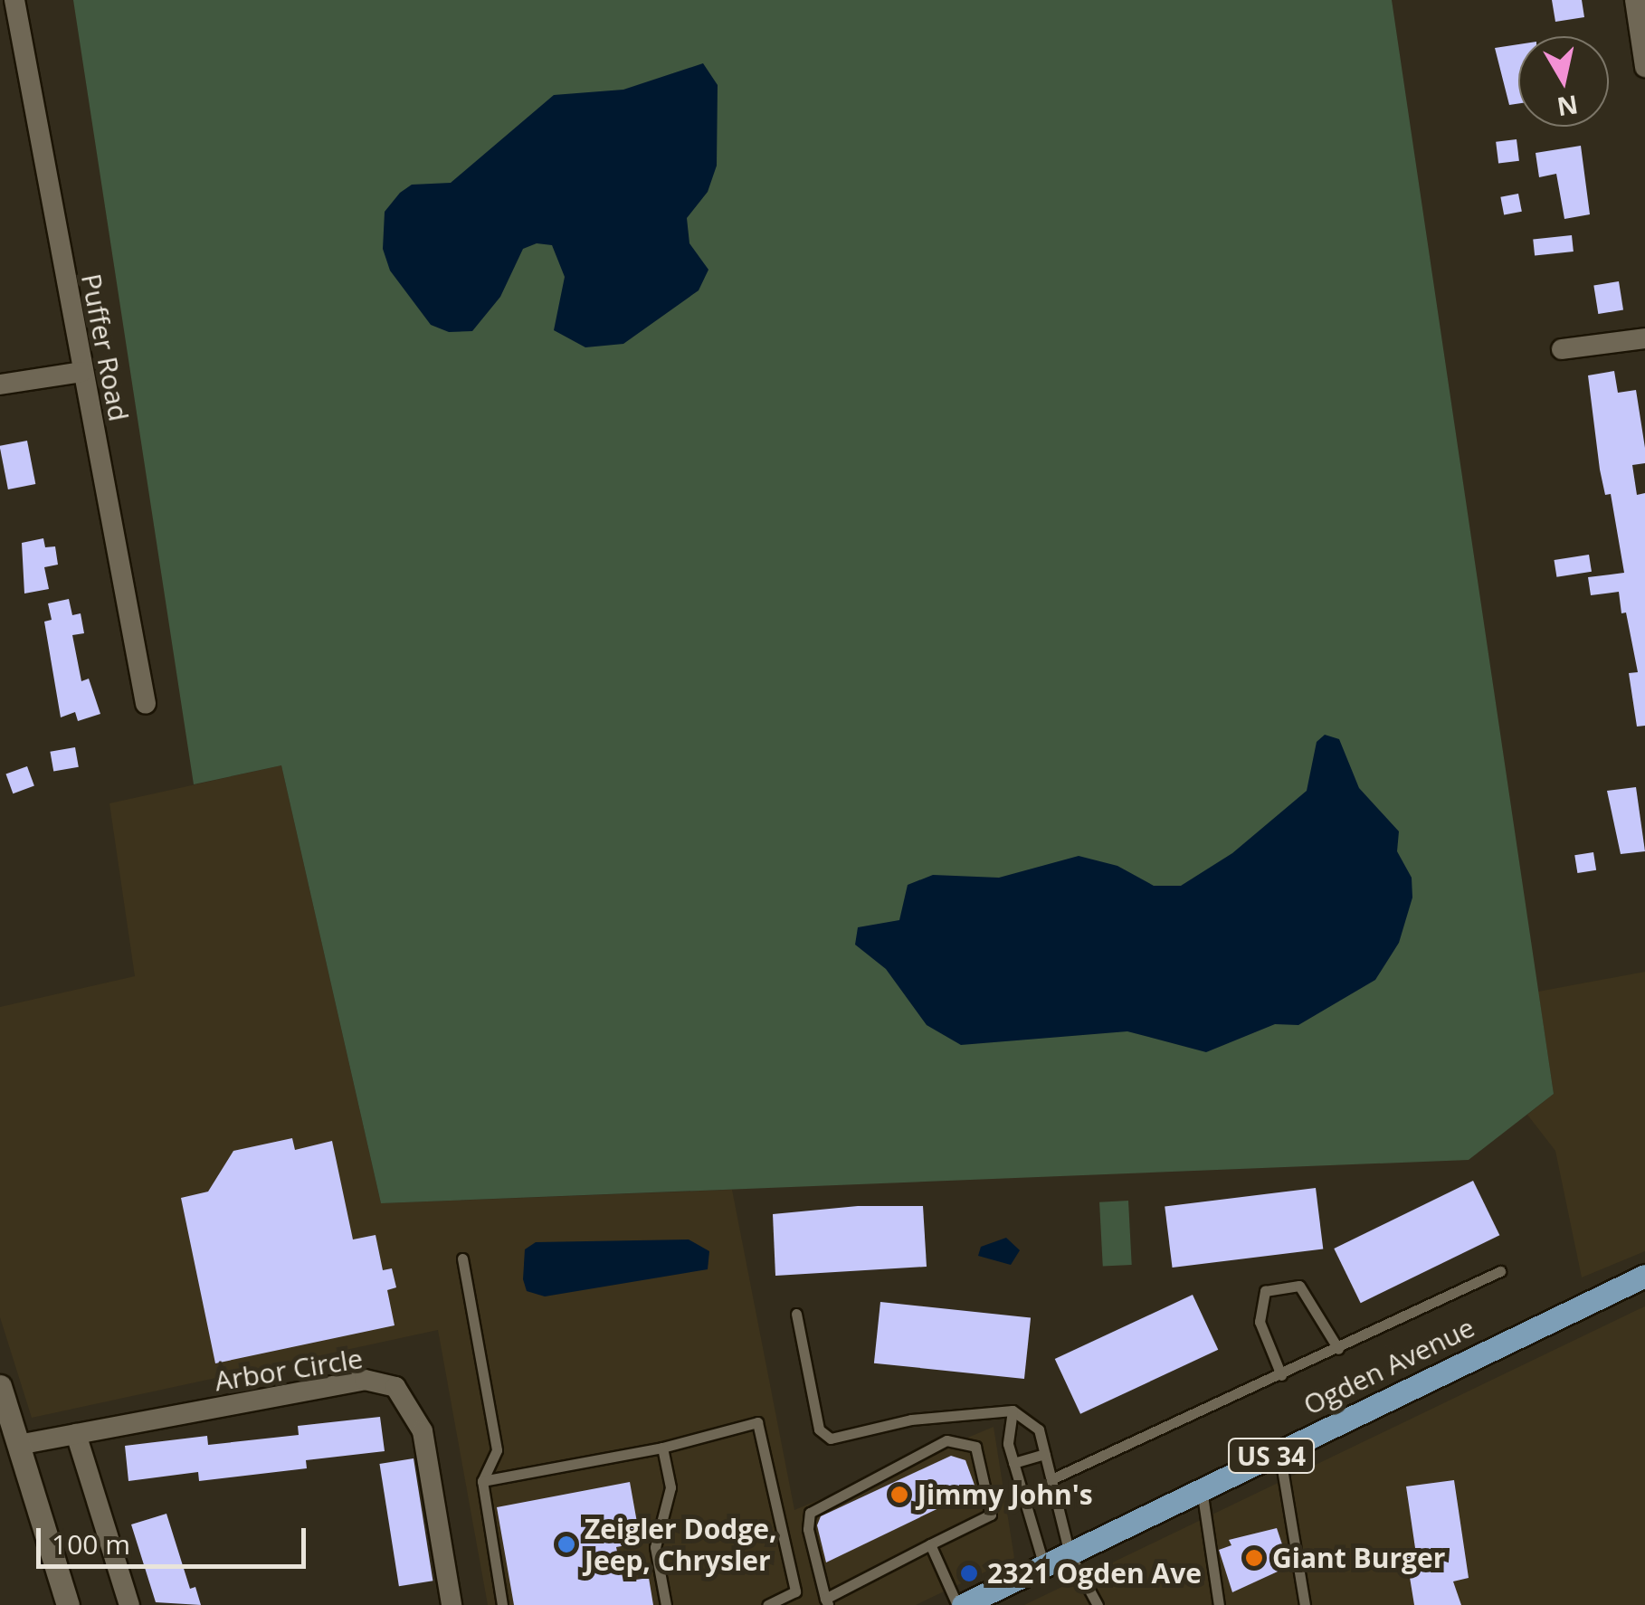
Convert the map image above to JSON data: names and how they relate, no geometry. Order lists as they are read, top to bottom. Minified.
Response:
{"streets":{"main road":["Ogden Avenue","US 34"],"street":["Puffer Road","Arbor Circle"]},"places":["Jimmy John's","Zeigler Dodge, Jeep, Chrysler","Giant Burger","2321 Ogden Ave"],"scale_bar":"100 m","north":"bottom"}
